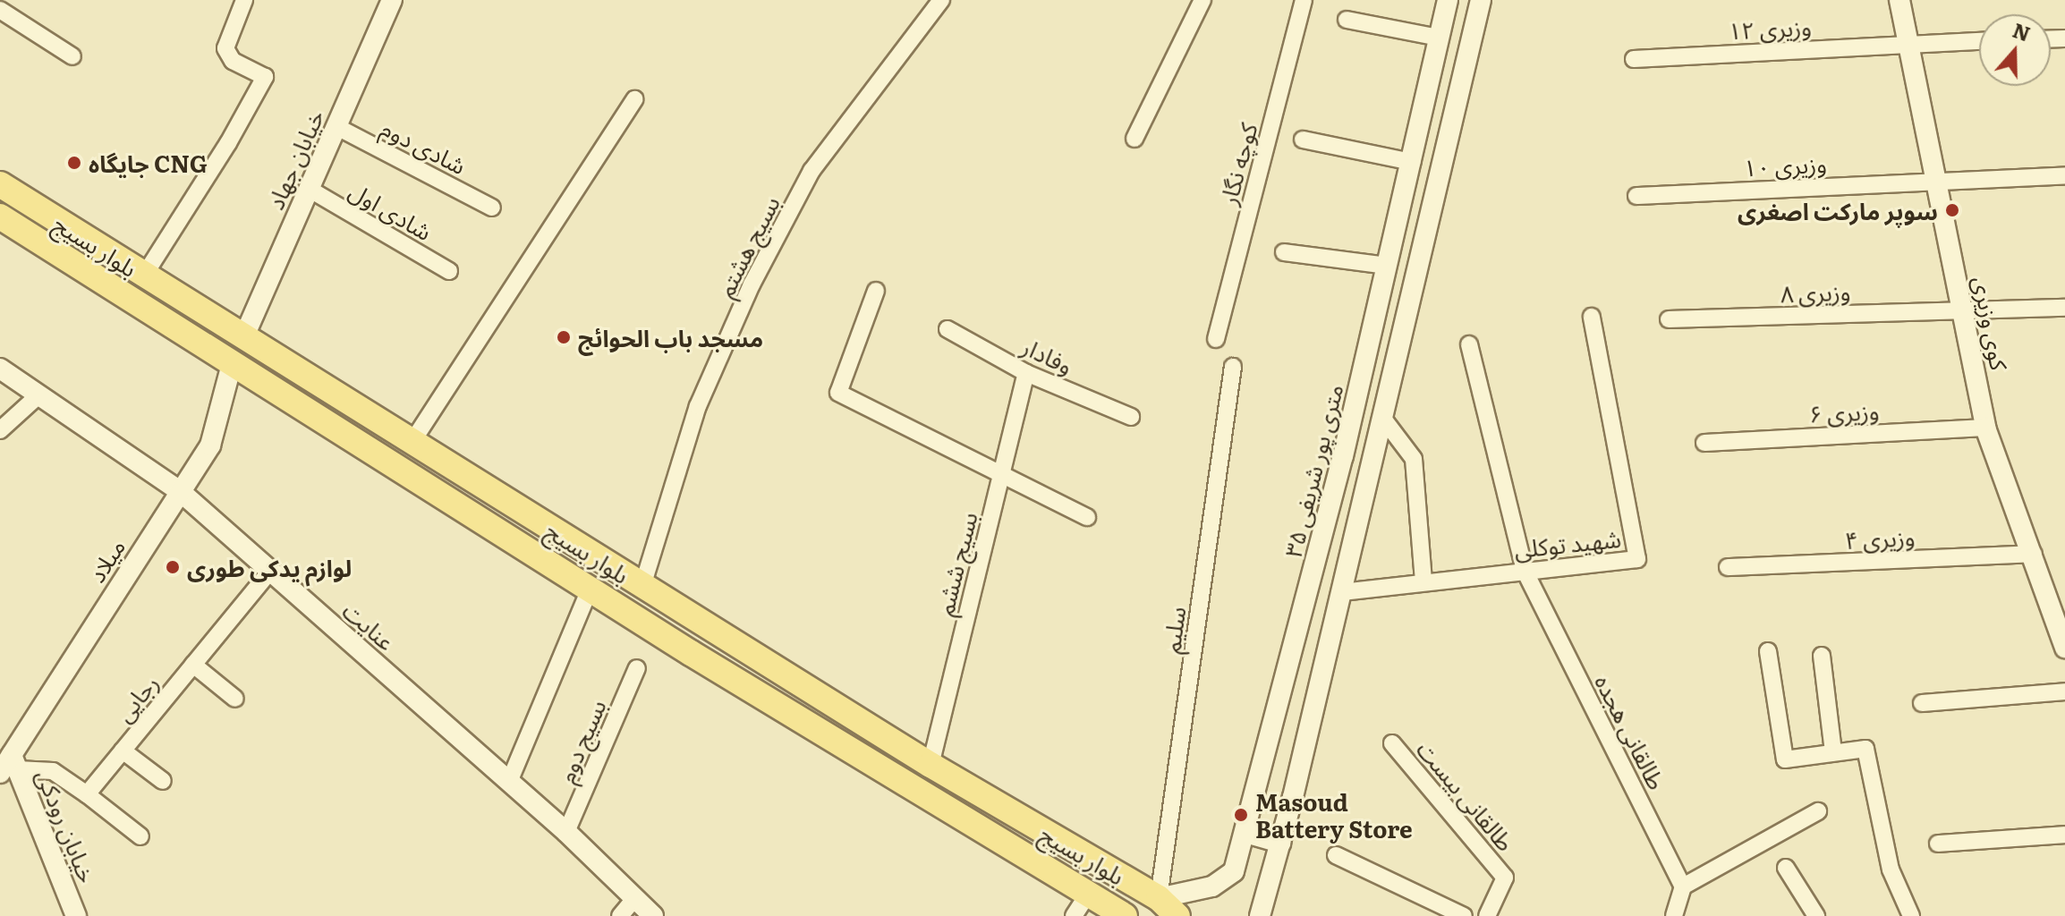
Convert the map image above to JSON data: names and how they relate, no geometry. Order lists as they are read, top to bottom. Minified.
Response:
{"streets":{"main road":["بلوار بسیج"],"street":["وزيری ۱۲","شادی دوم","خیابان جهاد","کوچه نگار","وزیری ۱۰","شادی اول","بسیج هشتم","وزیری ۸","کوی وزیری","وفادار","وزیری ۶","۳۵ متری پور شریفی","وزیری ۴","شهید توکلی","میلاد","بسیج ششم","عنایت","سلیم","رجایی","طالقانی هجده","بسيج دوم","طالقانی بیست","خیابان رودکی"]},"crossings":[["وزيری ۱۲","کوی وزیری"],["شادی دوم","خیابان جهاد"],["خیابان جهاد","شادی اول"],["خیابان جهاد","بلوار بسیج"],["وزیری ۱۰","کوی وزیری"],["بلوار بسیج","بسیج هشتم"],["بلوار بسیج","۳۵ متری پور شریفی"],["بلوار بسیج","میلاد"],["بلوار بسیج","بسیج ششم"],["بلوار بسیج","سلیم"],["وزیری ۸","کوی وزیری"],["کوی وزیری","وزیری ۶"],["کوی وزیری","وزیری ۴"],["وفادار","بسیج ششم"],["۳۵ متری پور شریفی","سلیم"],["شهید توکلی","طالقانی هجده"],["میلاد","عنایت"],["میلاد","خیابان رودکی"],["عنایت","رجایی"],["عنایت","بسيج دوم"]],"places":["جایگاه CNG","سوپر مارکت اصغری","مسجد باب الحوائج","لوازم یدکی طوری","Masoud Battery Store"],"north":"top"}
